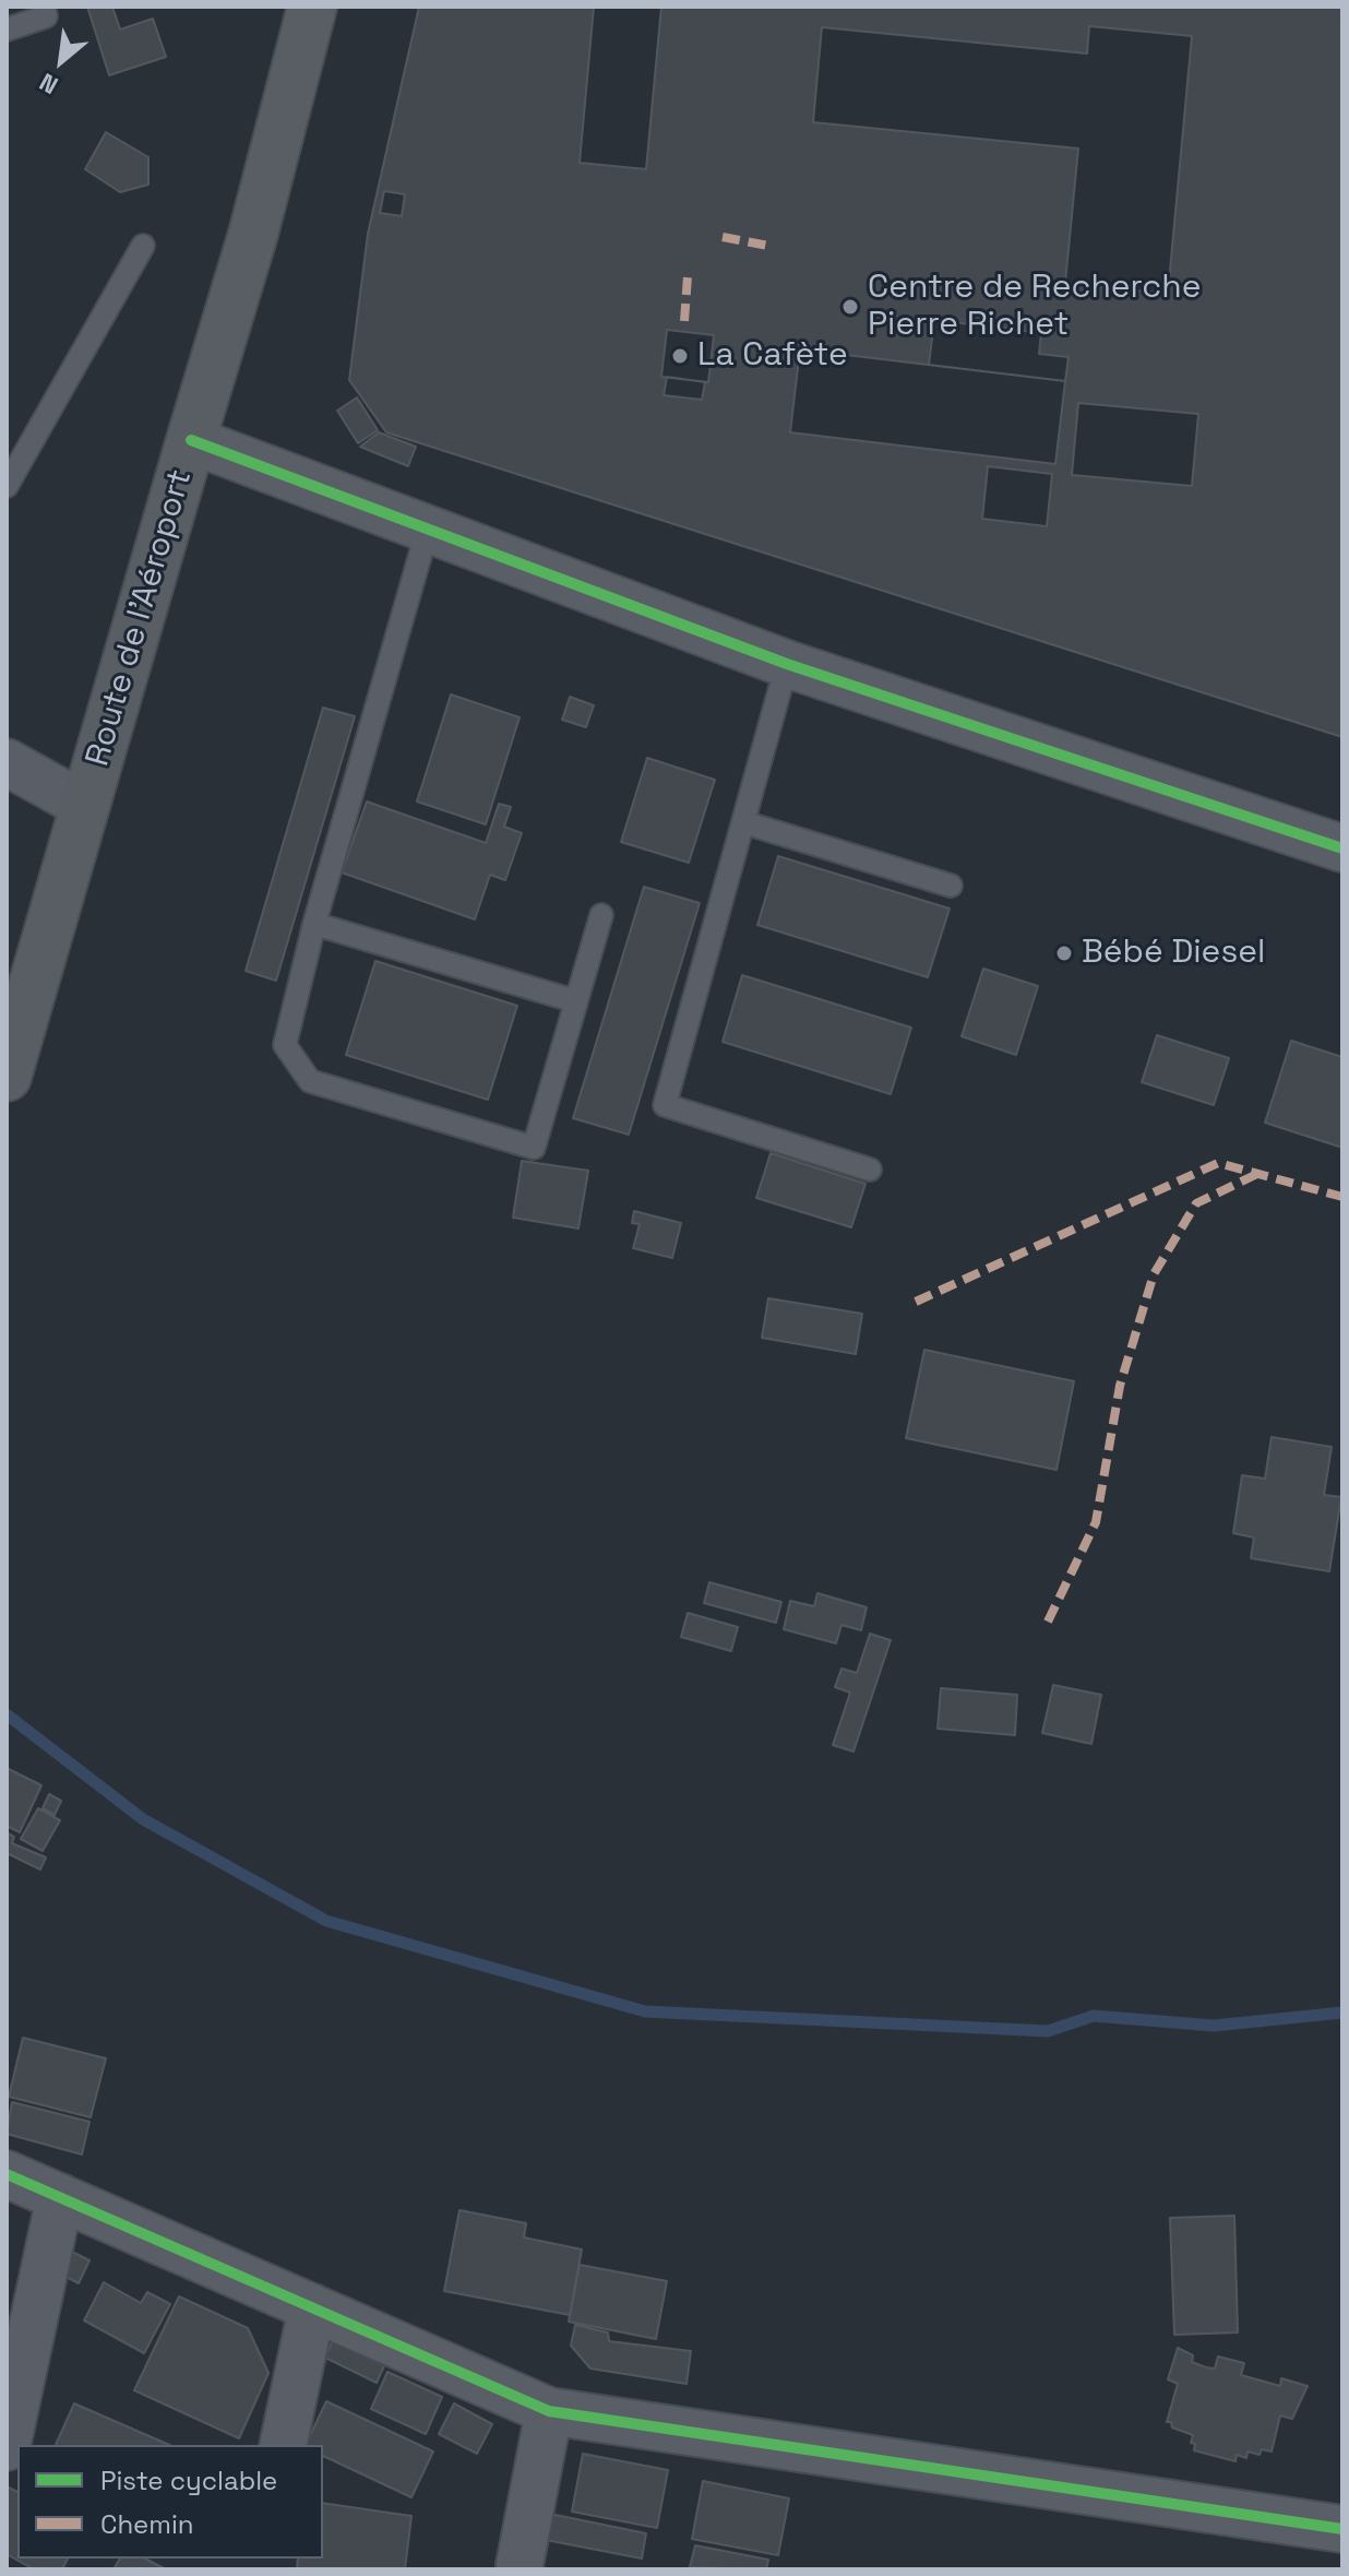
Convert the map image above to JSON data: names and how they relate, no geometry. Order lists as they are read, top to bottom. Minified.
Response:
{"streets":{"main road":["Route de l'Aéroport"]},"places":["Centre de Recherche Pierre Richet","La Cafète","Bébé Diesel"],"legend":["Piste cyclable","Chemin"],"north":"bottom left"}
